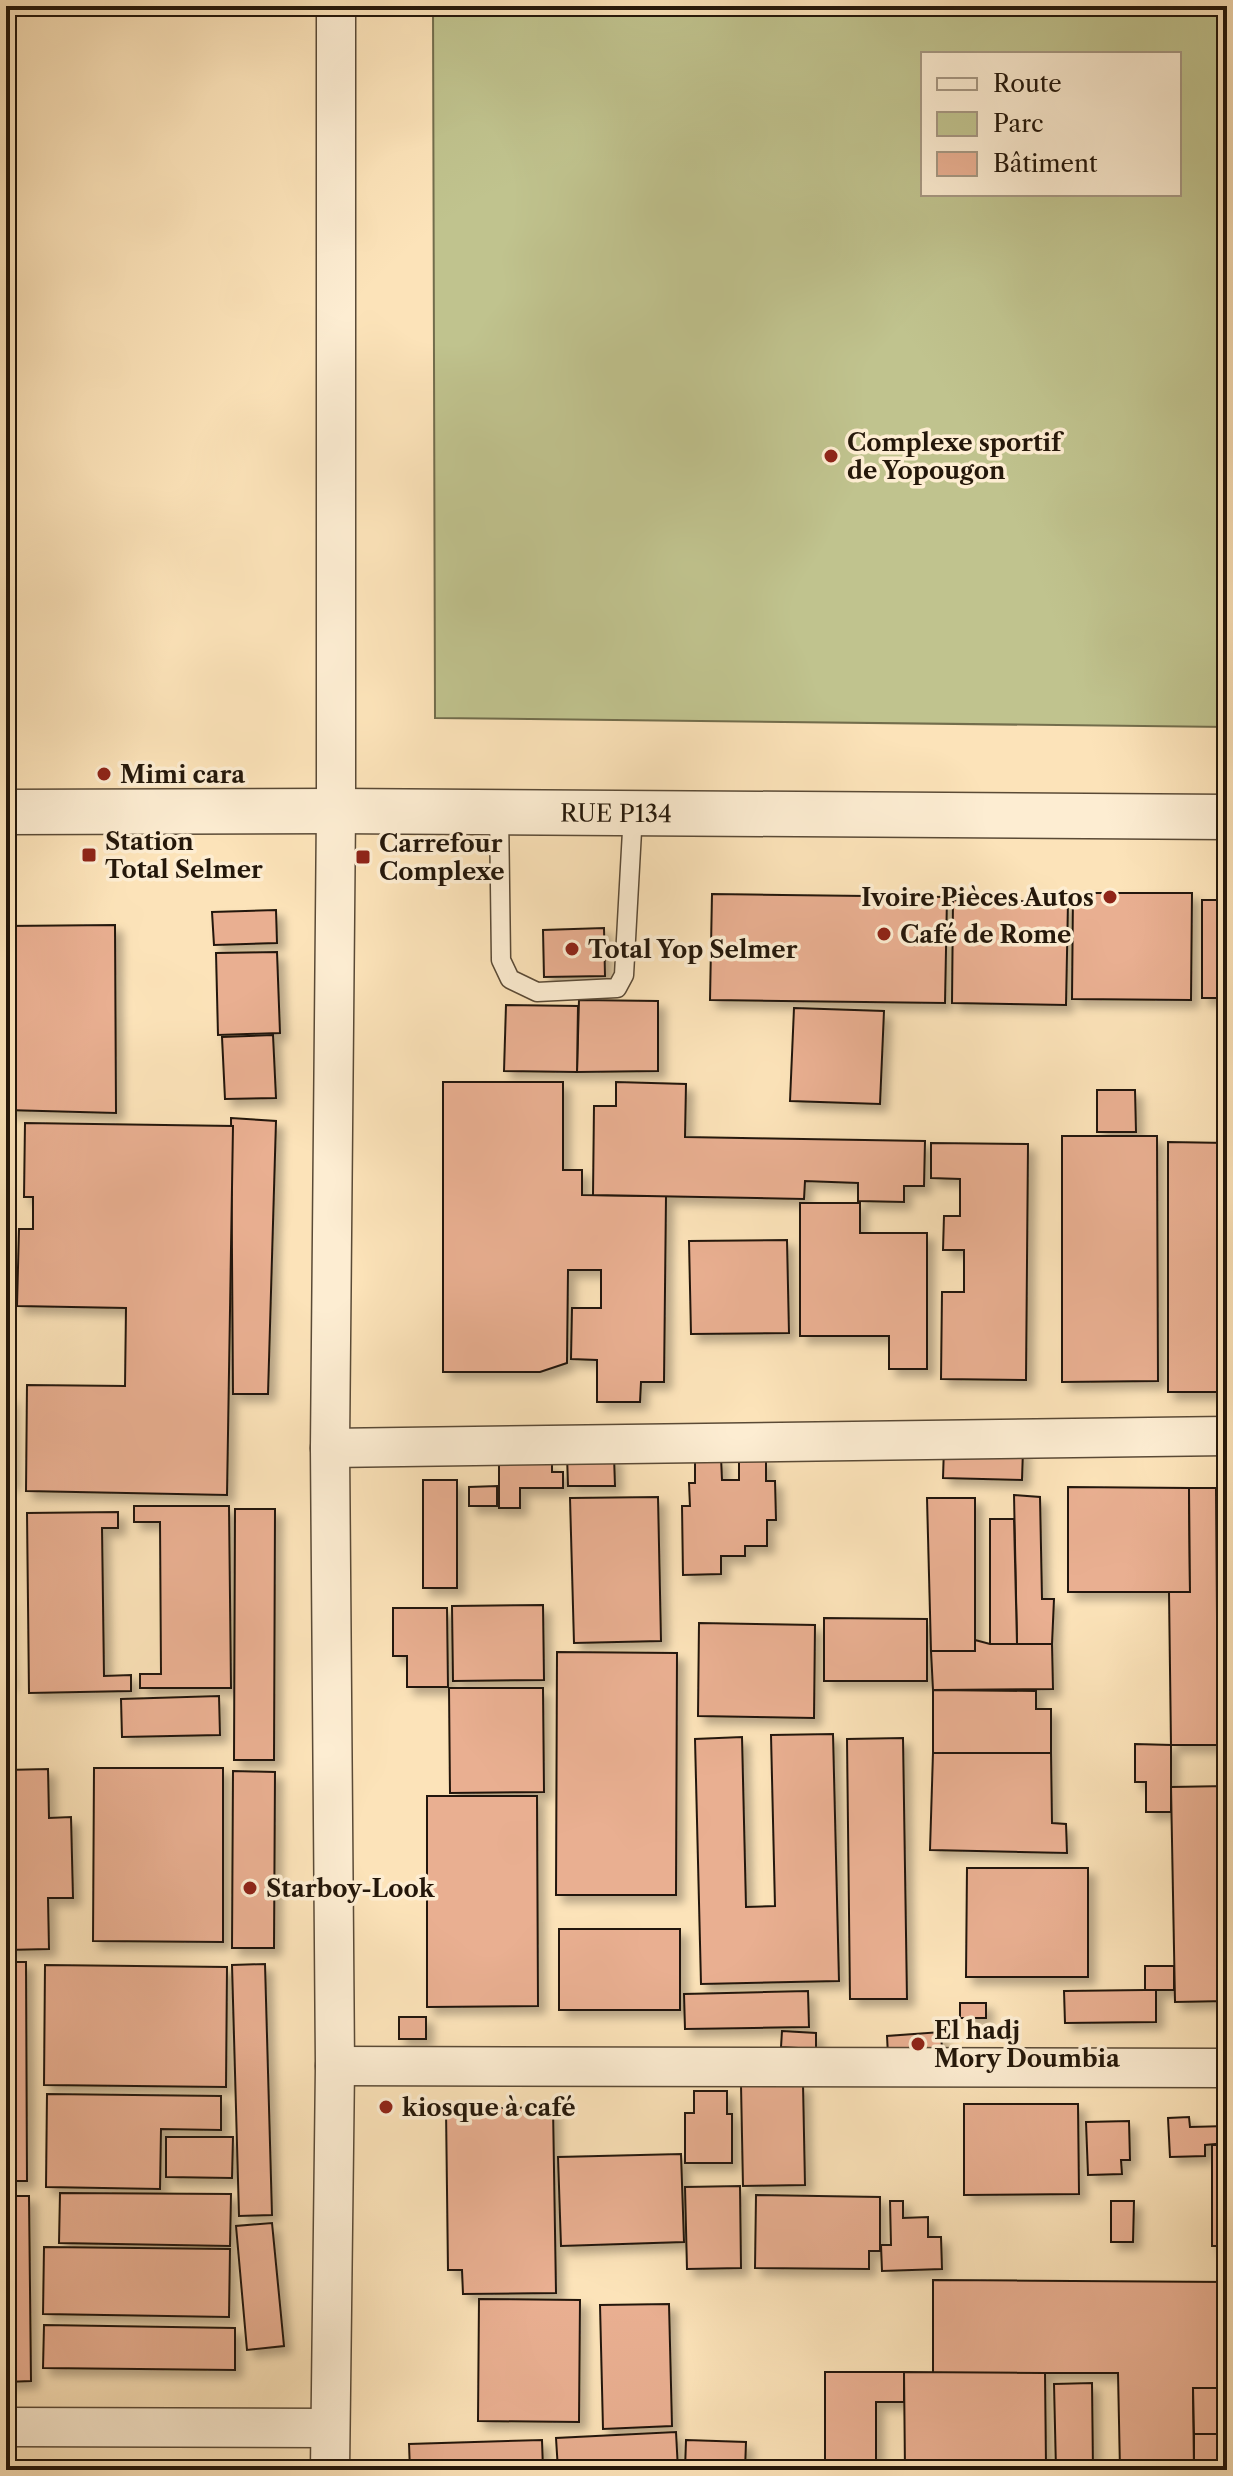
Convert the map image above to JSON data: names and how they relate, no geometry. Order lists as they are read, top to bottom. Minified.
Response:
{"streets":{"street":["RUE P134"]},"places":{"other":["Complexe sportif de Yopougon","Mimi cara","Ivoire Pièces Autos","Café de Rome","Total Yop Selmer","Starboy-Look","El hadj Mory Doumbia","kiosque à café"],"transit":["Station Total Selmer","Carrefour Complexe"]},"legend":["Route","Parc","Bâtiment"]}
